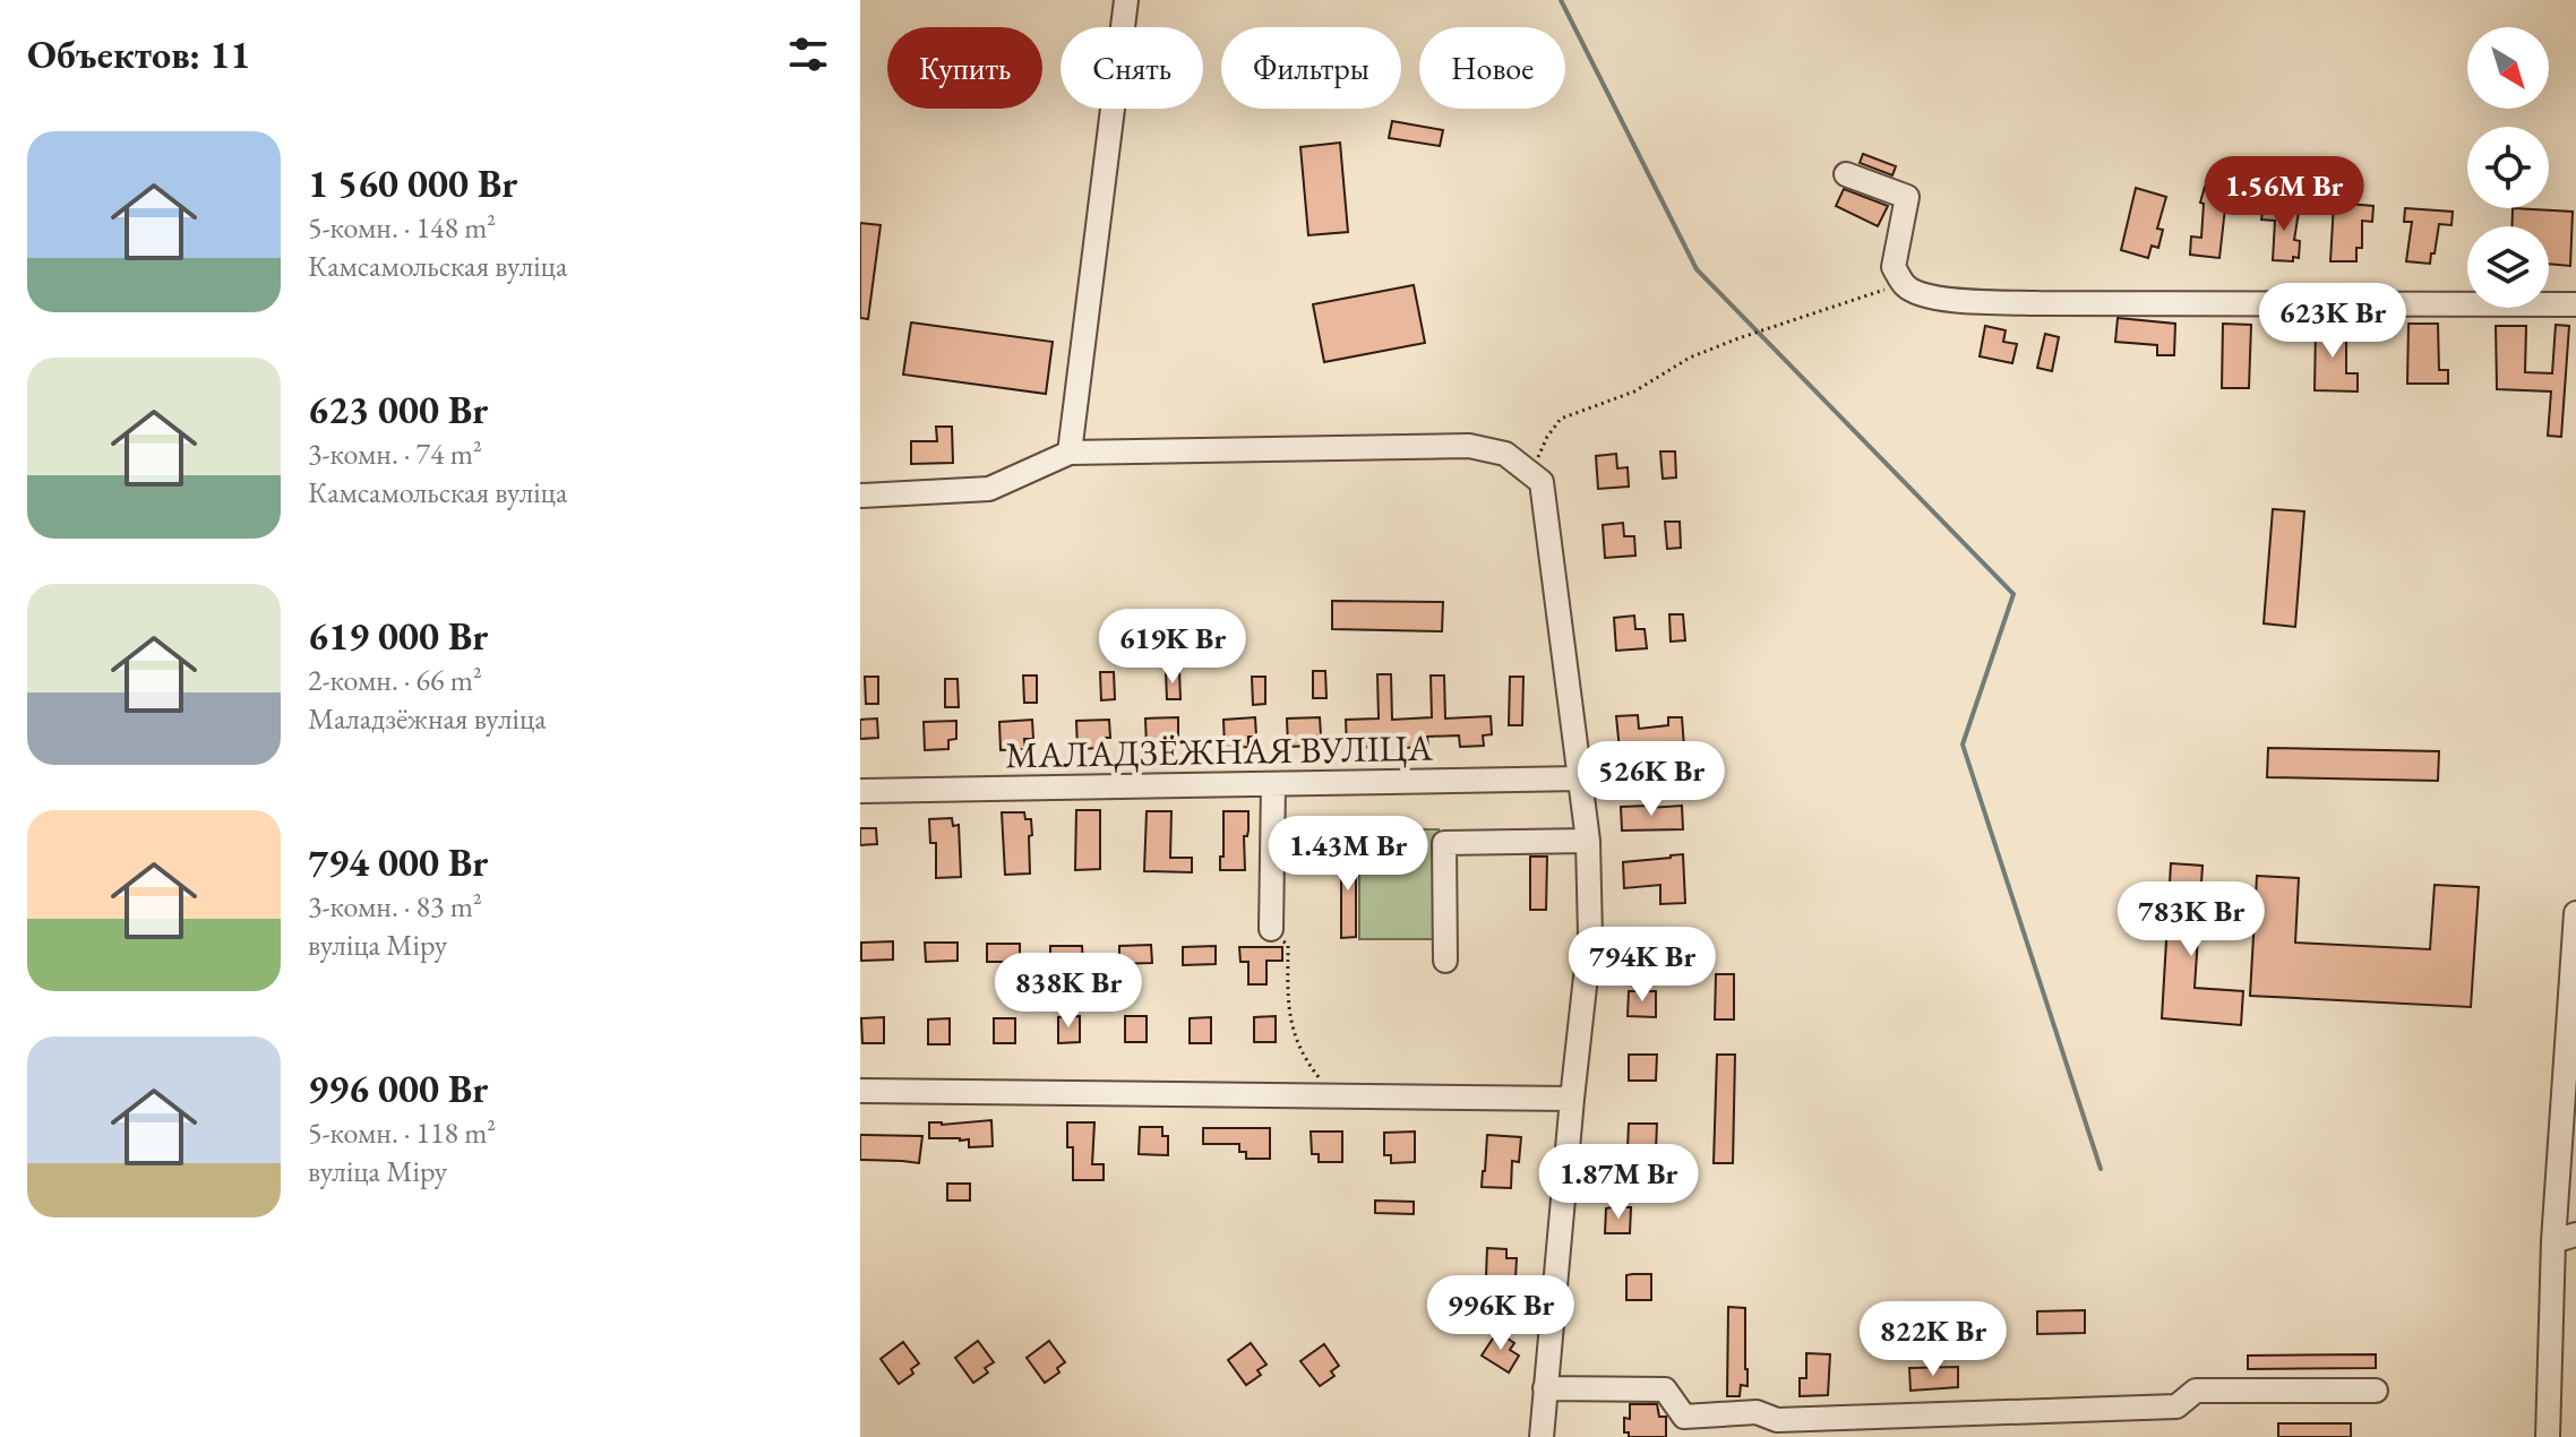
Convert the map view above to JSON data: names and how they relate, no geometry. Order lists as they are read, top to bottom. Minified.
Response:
{"streets":{"street":["МАЛАДЗЁЖНАЯ ВУЛІЦА"]},"north":"bottom right","page":{"heading":"Объектов: 11","chip":["Купить","Снять","Фильтры","Новое"],"list":[{"name":"1 560 000 Br","note":"5-комн. · 148 m² · Камсамольская вуліца"},{"name":"623 000 Br","note":"3-комн. · 74 m² · Камсамольская вуліца"},{"name":"619 000 Br","note":"2-комн. · 66 m² · Маладзёжная вуліца"},{"name":"794 000 Br","note":"3-комн. · 83 m² · вуліца Міру"},{"name":"996 000 Br","note":"5-комн. · 118 m² · вуліца Міру"}],"price":["1.56M Br","623K Br","619K Br","526K Br","1.43M Br","783K Br","794K Br","838K Br","1.87M Br","996K Br","822K Br"]}}
